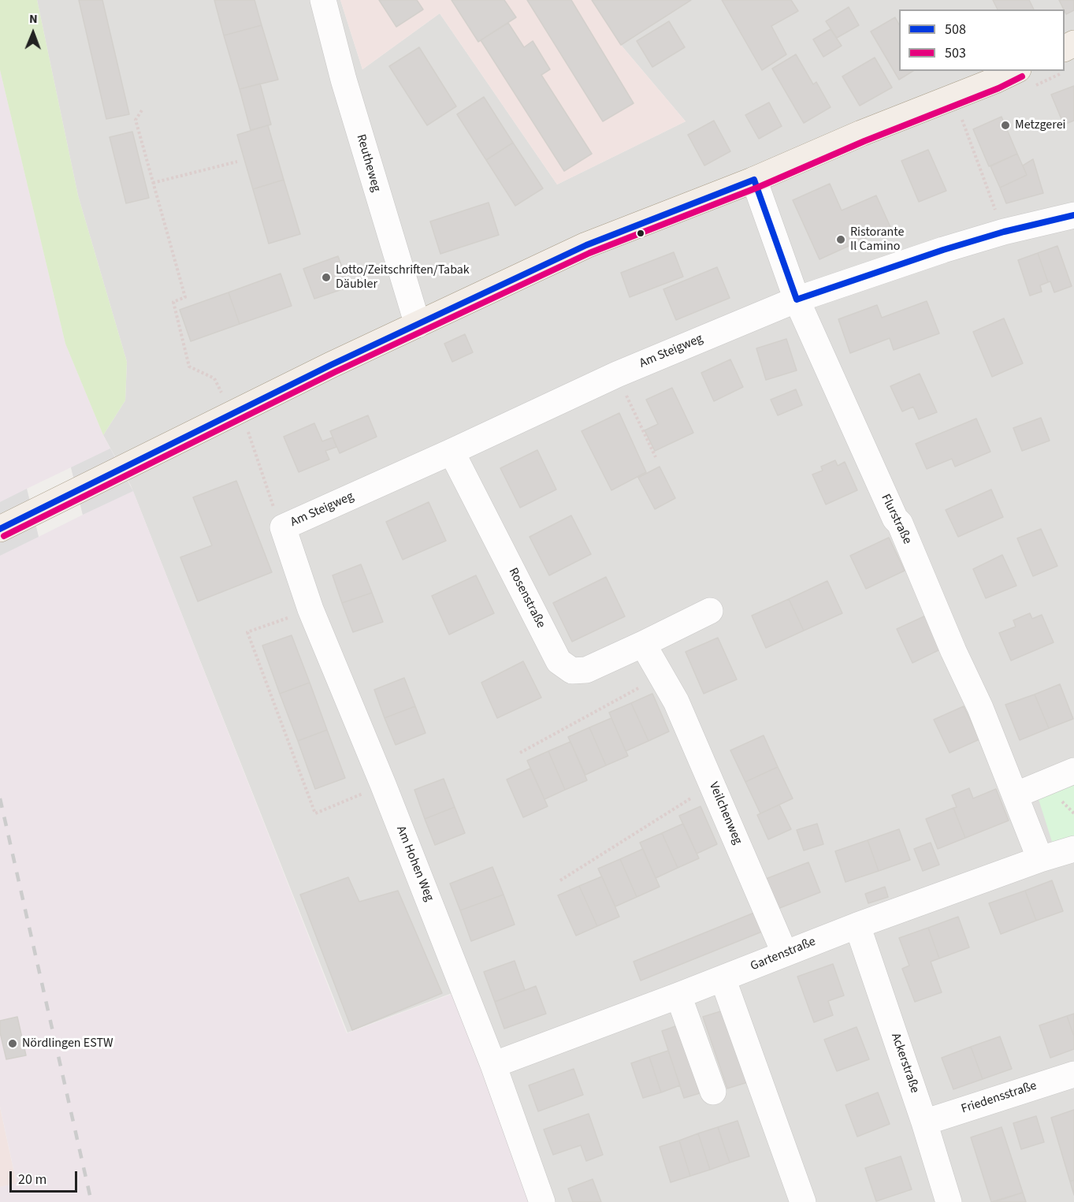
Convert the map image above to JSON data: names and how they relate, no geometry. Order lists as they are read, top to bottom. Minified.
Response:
{"streets":{"street":["Reutheweg","Am Steigweg","Flurstraße","Rosenstraße","Veilchenweg","Am Hohen Weg","Gartenstraße","Ackerstraße","Friedensstraße"]},"crossings":[["Am Steigweg","Flurstraße"],["Am Steigweg","Rosenstraße"],["Am Steigweg","Am Hohen Weg"],["Flurstraße","Gartenstraße"],["Veilchenweg","Gartenstraße"],["Am Hohen Weg","Gartenstraße"],["Gartenstraße","Ackerstraße"],["Ackerstraße","Friedensstraße"]],"places":["Metzgerei","Ristorante Il Camino","Lotto/Zeitschriften/Tabak Däubler","Nördlingen ESTW"],"lines":["transit line 503","transit line 508"],"legend":["508","503"],"scale_bar":"20 m","north":"top"}
